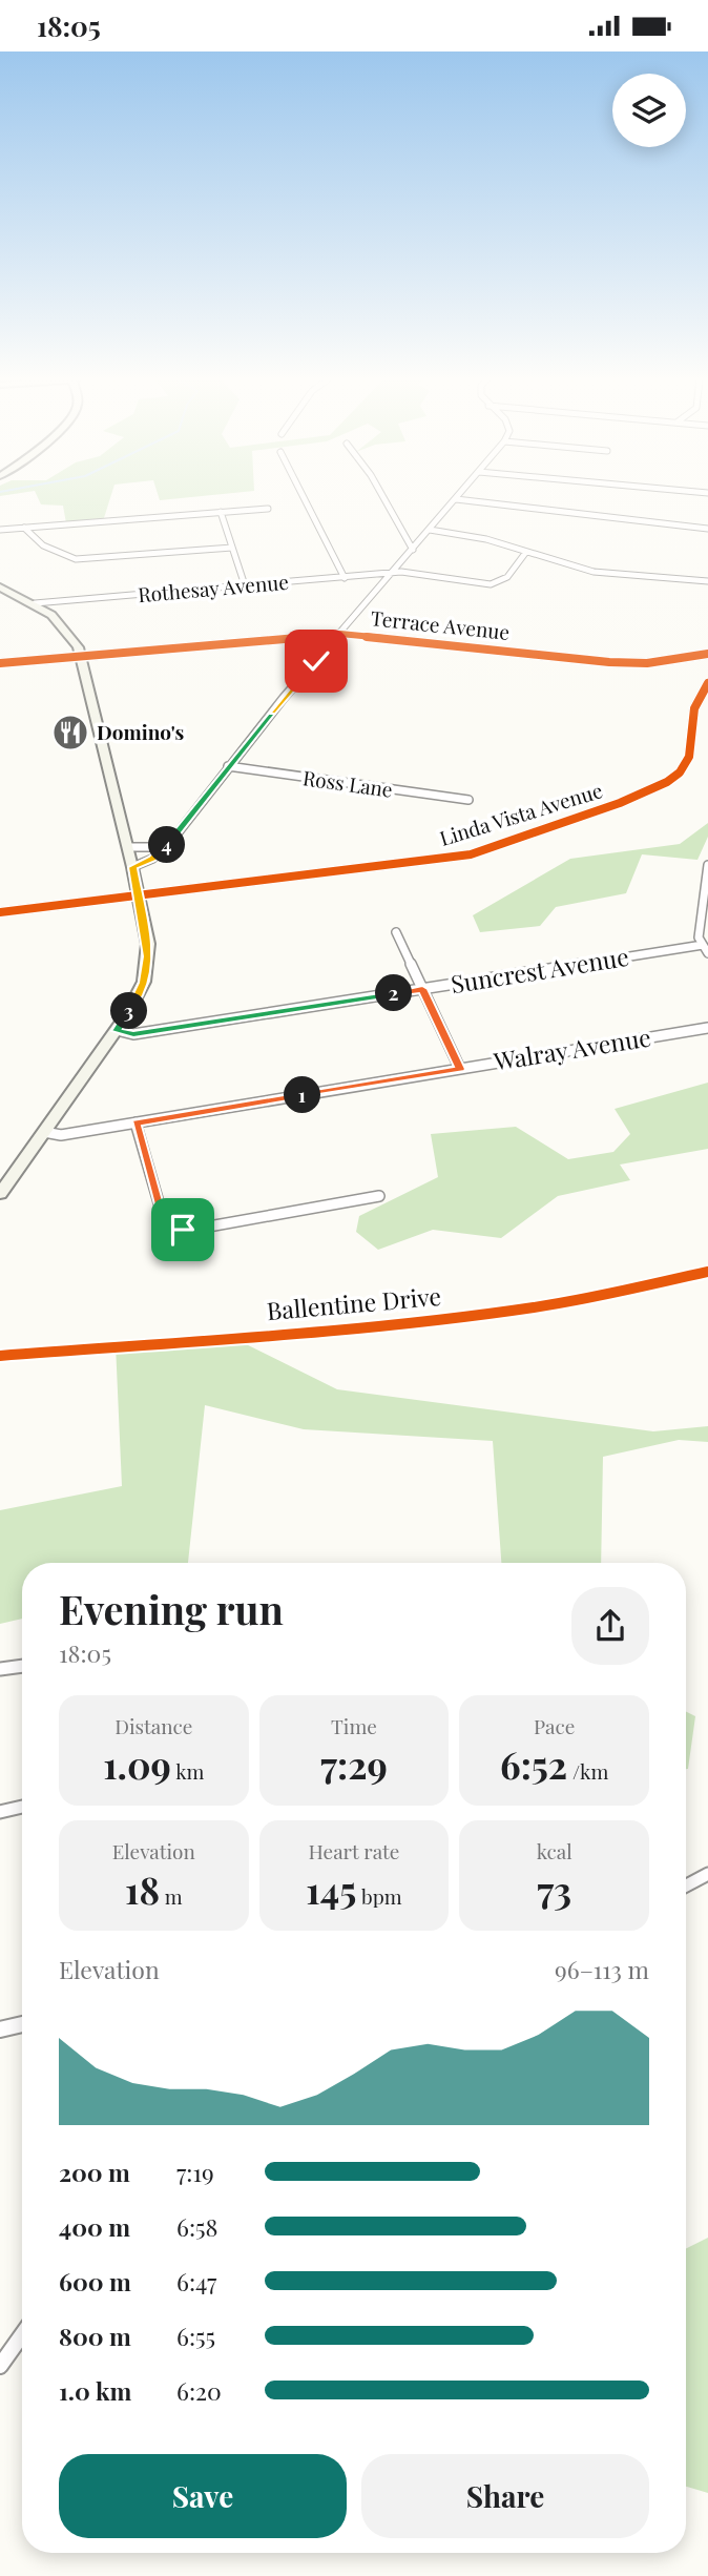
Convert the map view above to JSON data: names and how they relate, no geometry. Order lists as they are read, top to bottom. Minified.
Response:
{"streets":{"street":["Rothesay Avenue","Terrace Avenue","Ross Lane","Linda Vista Avenue","Suncrest Avenue","Walray Avenue","Ballentine Drive"]},"places":{"restaurant":["Domino's"]},"page":{"status":"18:05","pins":["4","2","3","1"],"heading":["Evening run","18:05"],"stats":[["Distance","1.09 km"],["Time","7:29"],["Pace","6:52 /km"],["Elevation","18 m"],["Heart rate","145 bpm"],["kcal","73"]],"chart":["Elevation","96–113 m"],"list":[{"name":"200 m","note":"7:19"},{"name":"400 m","note":"6:58"},{"name":"600 m","note":"6:47"},{"name":"800 m","note":"6:55"},{"name":"1.0 km","note":"6:20"}],"buttons":["Save","Share"]}}
